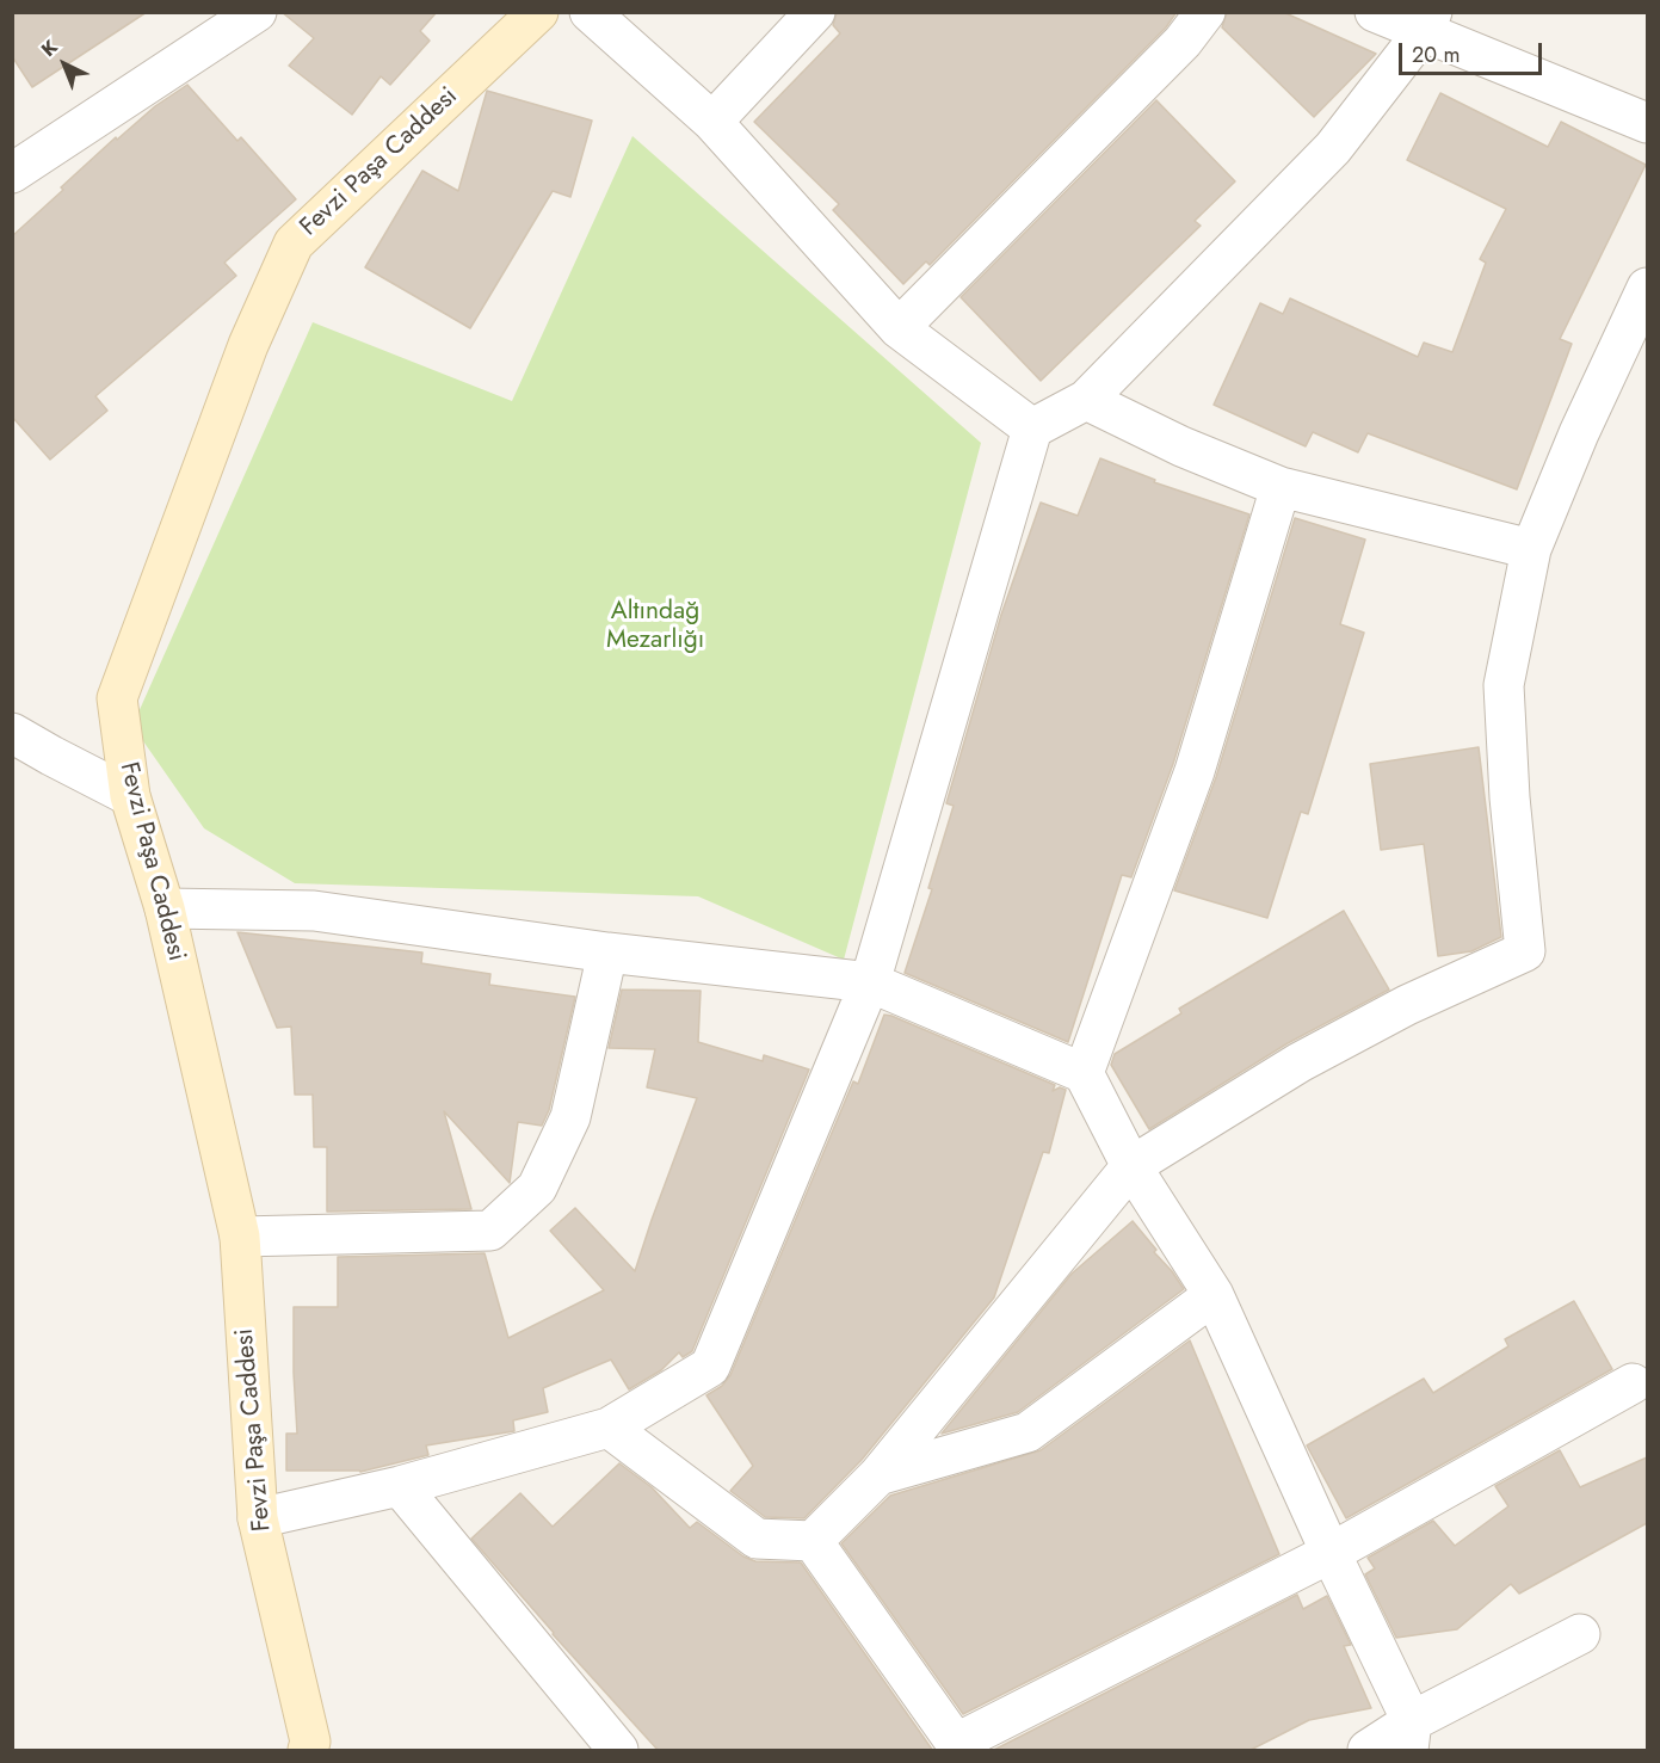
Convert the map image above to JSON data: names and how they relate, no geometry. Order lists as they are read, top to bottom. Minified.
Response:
{"streets":{"street":["Fevzi Paşa Caddesi"]},"parks":["Altındağ Mezarlığı"],"scale_bar":"20 m","north":"top left"}
